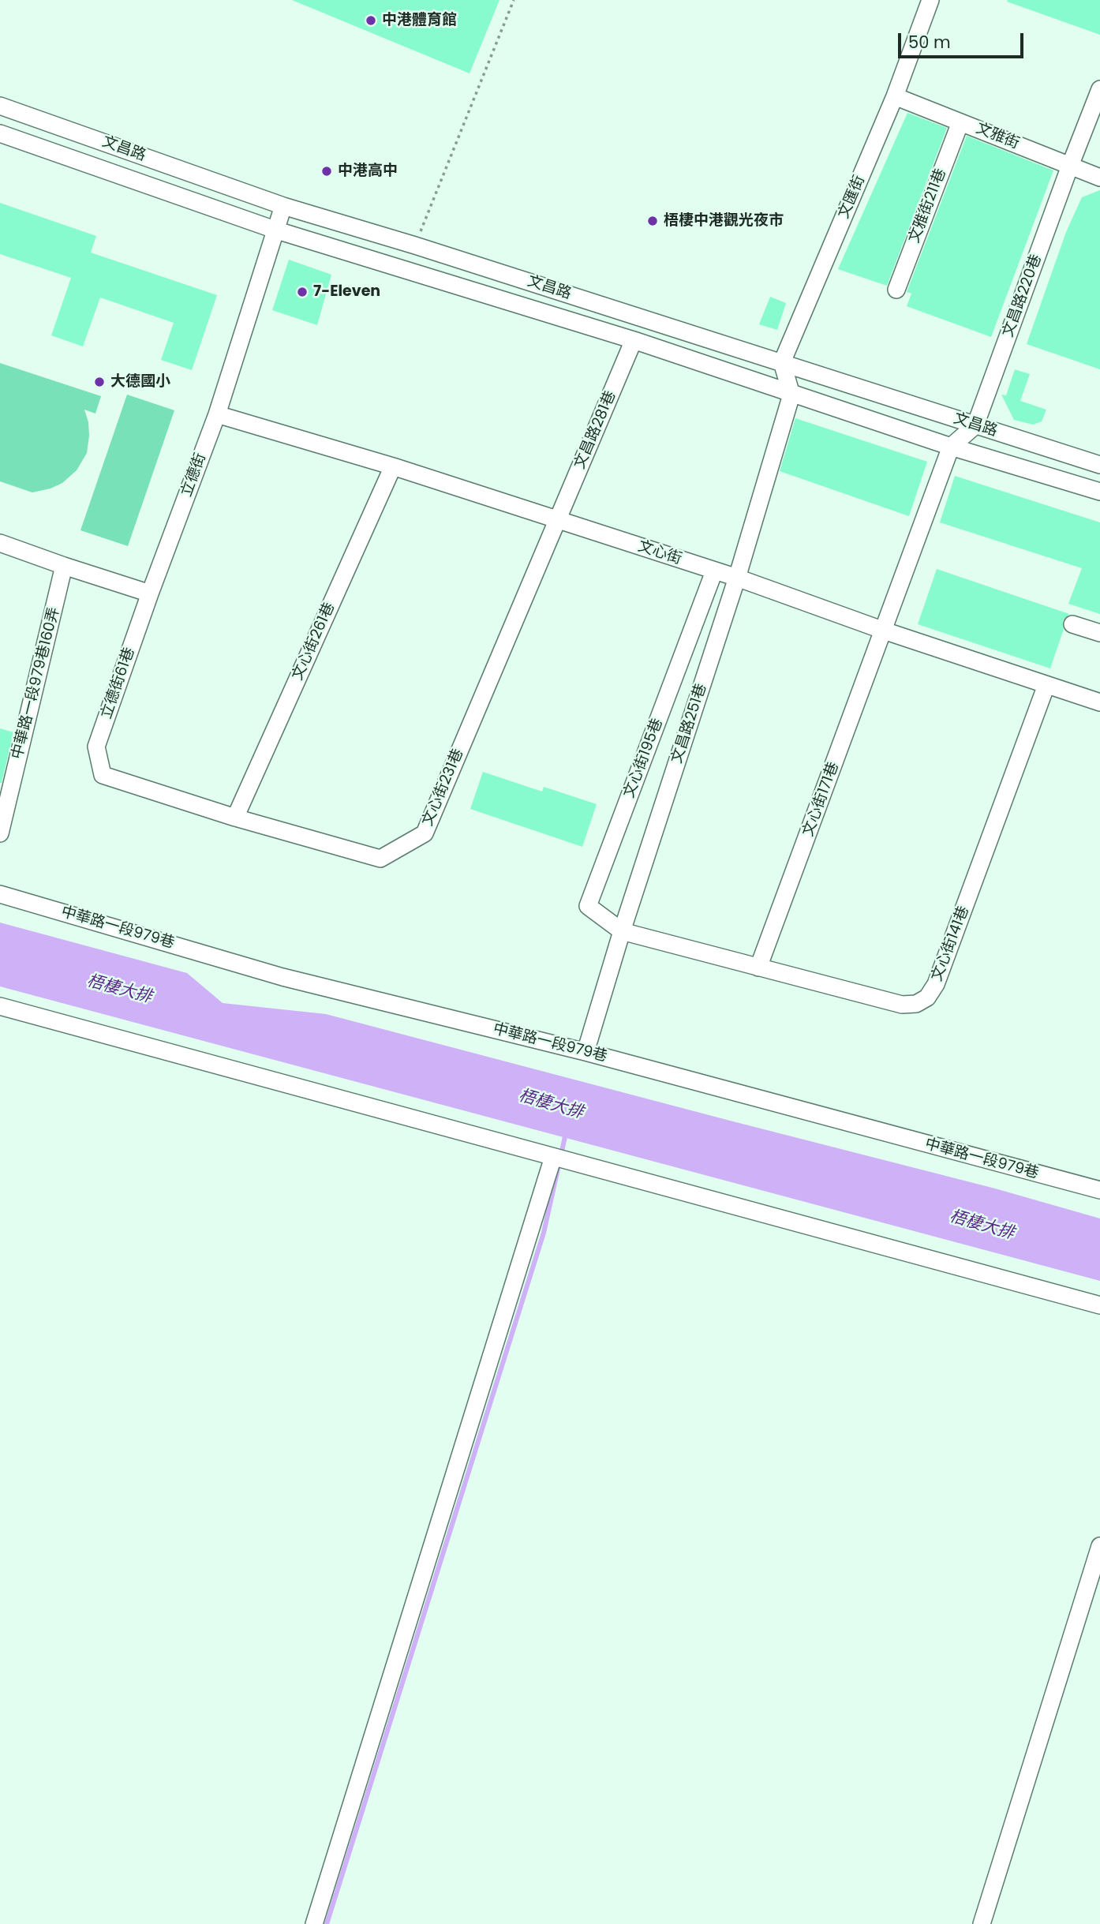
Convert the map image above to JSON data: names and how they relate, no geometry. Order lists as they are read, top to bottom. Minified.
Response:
{"streets":{"street":["文雅街","文昌路","文匯街","文雅街211巷","文昌路220巷","文昌路281巷","立德街","文心街","文心街261巷","中華路一段979巷160弄","立德街61巷","文昌路251巷","文心街195巷","文心街231巷","文心街171巷","中華路一段979巷","文心街141巷"]},"crossings":[["文雅街","文匯街"],["文雅街","文雅街211巷"],["文雅街","文昌路220巷"],["文昌路","文匯街"],["文昌路","文昌路220巷"],["文昌路","文昌路281巷"],["文昌路","立德街"],["文昌路","文昌路251巷"],["文昌路","文心街171巷"],["文昌路281巷","文心街"],["文昌路281巷","文心街231巷"],["立德街","文心街"],["立德街","立德街61巷"],["文心街","文心街261巷"],["文心街","文昌路251巷"],["文心街","文心街195巷"],["文心街","文心街231巷"],["文心街","文心街171巷"],["文心街","文心街141巷"],["文心街261巷","文心街231巷"],["立德街61巷","文心街231巷"],["文昌路251巷","文心街195巷"],["文昌路251巷","中華路一段979巷"],["文昌路251巷","文心街141巷"],["文心街195巷","文心街141巷"],["文心街171巷","文心街141巷"]],"water":["梧棲大排"],"places":["中港體育館","中港高中","梧棲中港觀光夜市","7-Eleven","大德國小"],"scale_bar":"50 m"}
